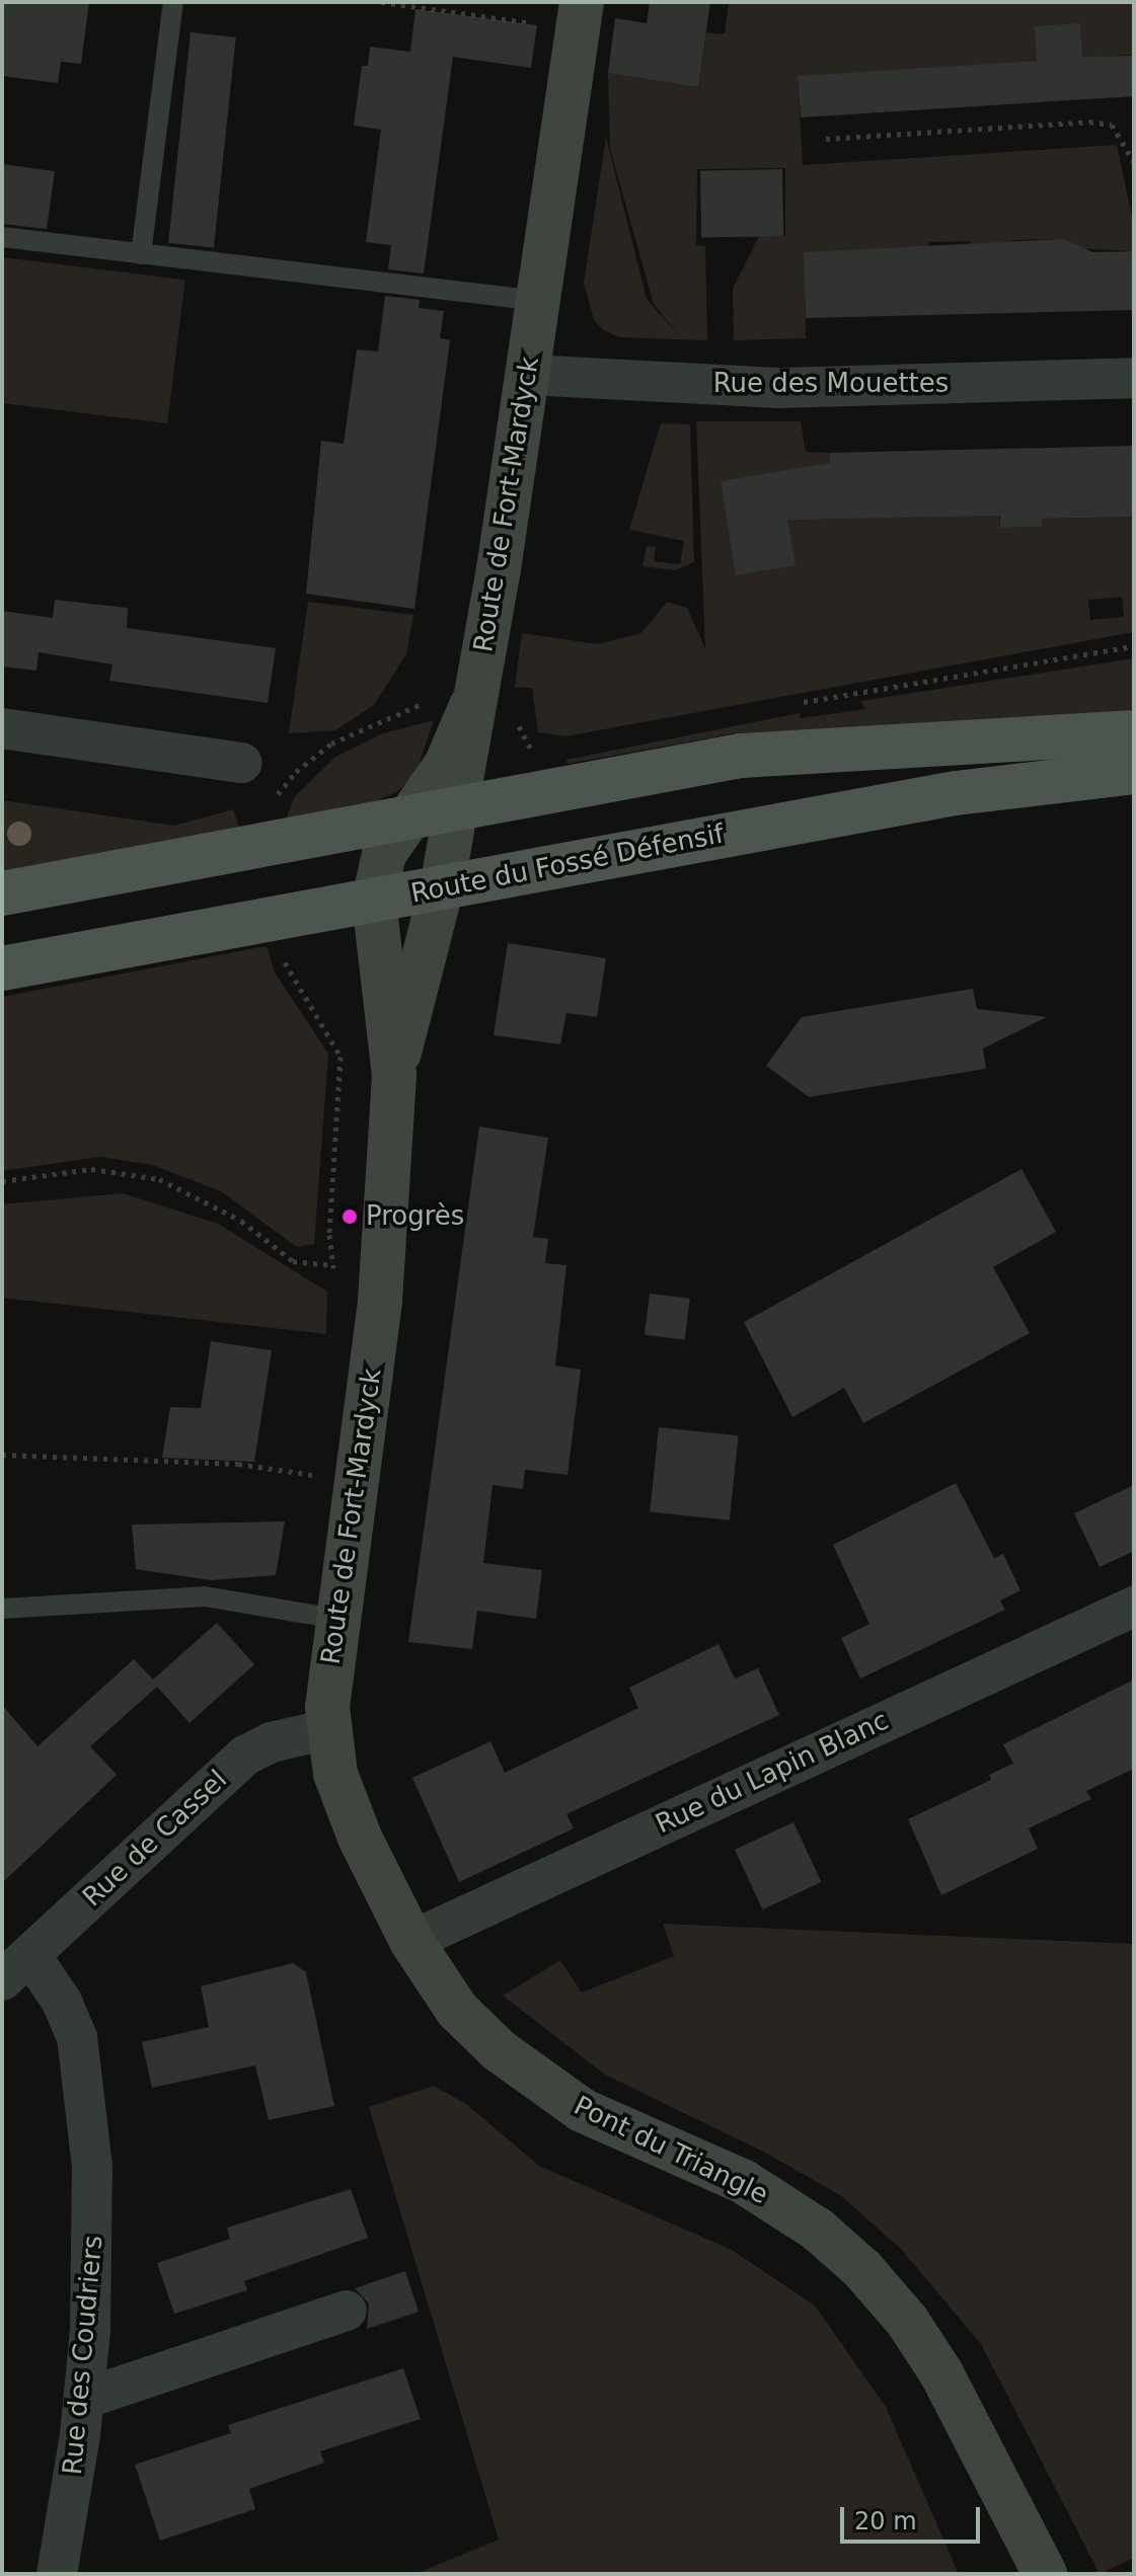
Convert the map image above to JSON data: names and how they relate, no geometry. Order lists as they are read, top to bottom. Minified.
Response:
{"streets":{"main road":["Route du Fossé Défensif"],"street":["Rue des Mouettes","Route de Fort-Mardyck","Rue du Lapin Blanc","Rue de Cassel","Pont du Triangle","Rue des Coudriers"]},"crossings":[["Rue des Mouettes","Route de Fort-Mardyck"],["Route de Fort-Mardyck","Route du Fossé Défensif"],["Route de Fort-Mardyck","Rue du Lapin Blanc"],["Route de Fort-Mardyck","Rue de Cassel"],["Route de Fort-Mardyck","Pont du Triangle"],["Rue du Lapin Blanc","Pont du Triangle"],["Rue de Cassel","Rue des Coudriers"]],"places":["Progrès"],"scale_bar":"20 m"}
